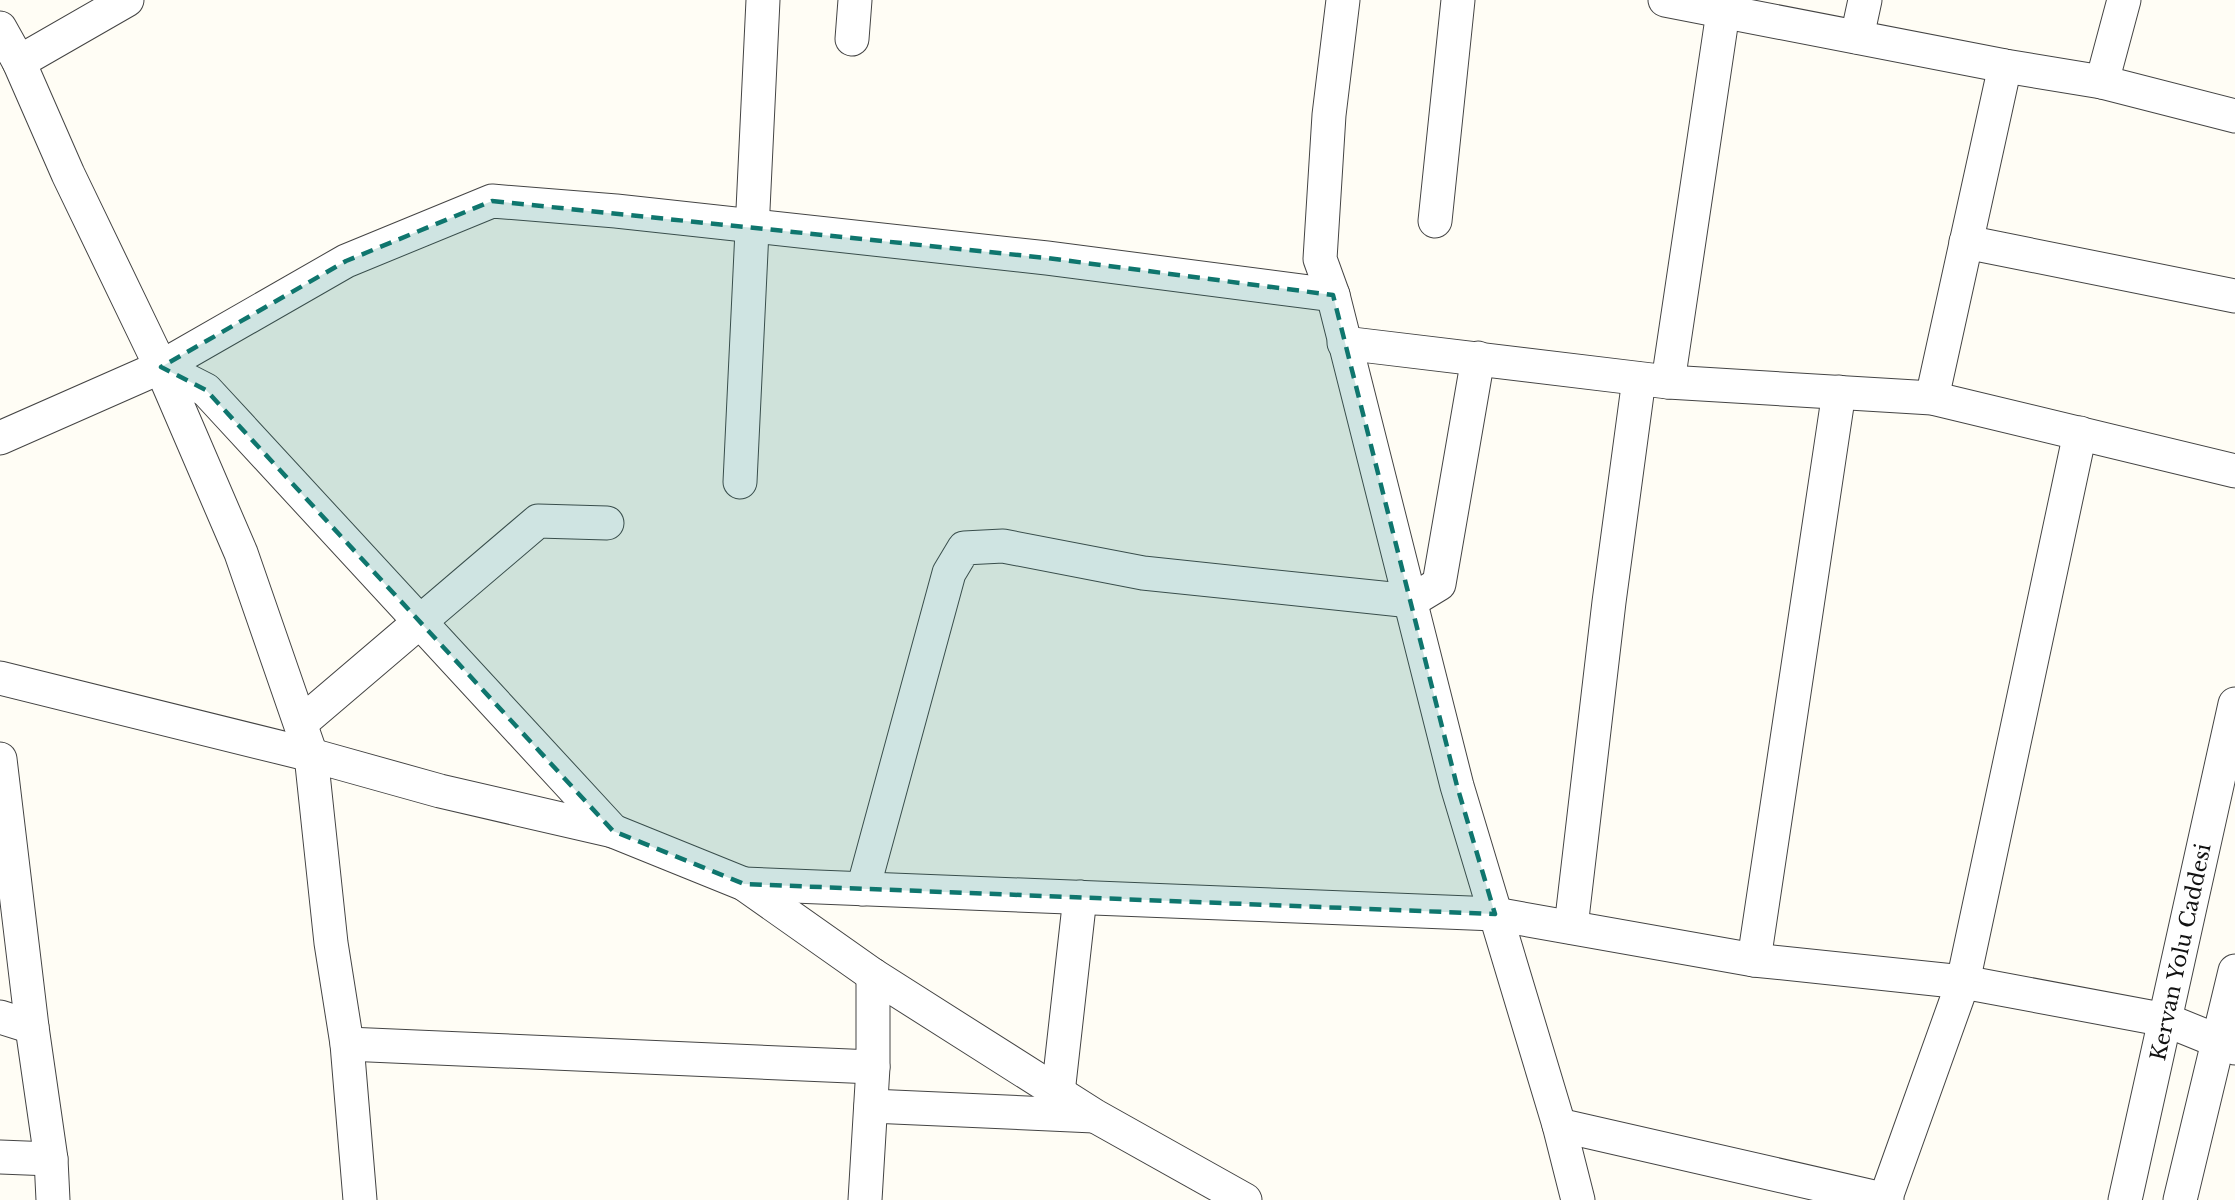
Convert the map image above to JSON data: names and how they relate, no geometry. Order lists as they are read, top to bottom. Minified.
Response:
{"streets":{"street":["Kervan Yolu Caddesi"]}}
